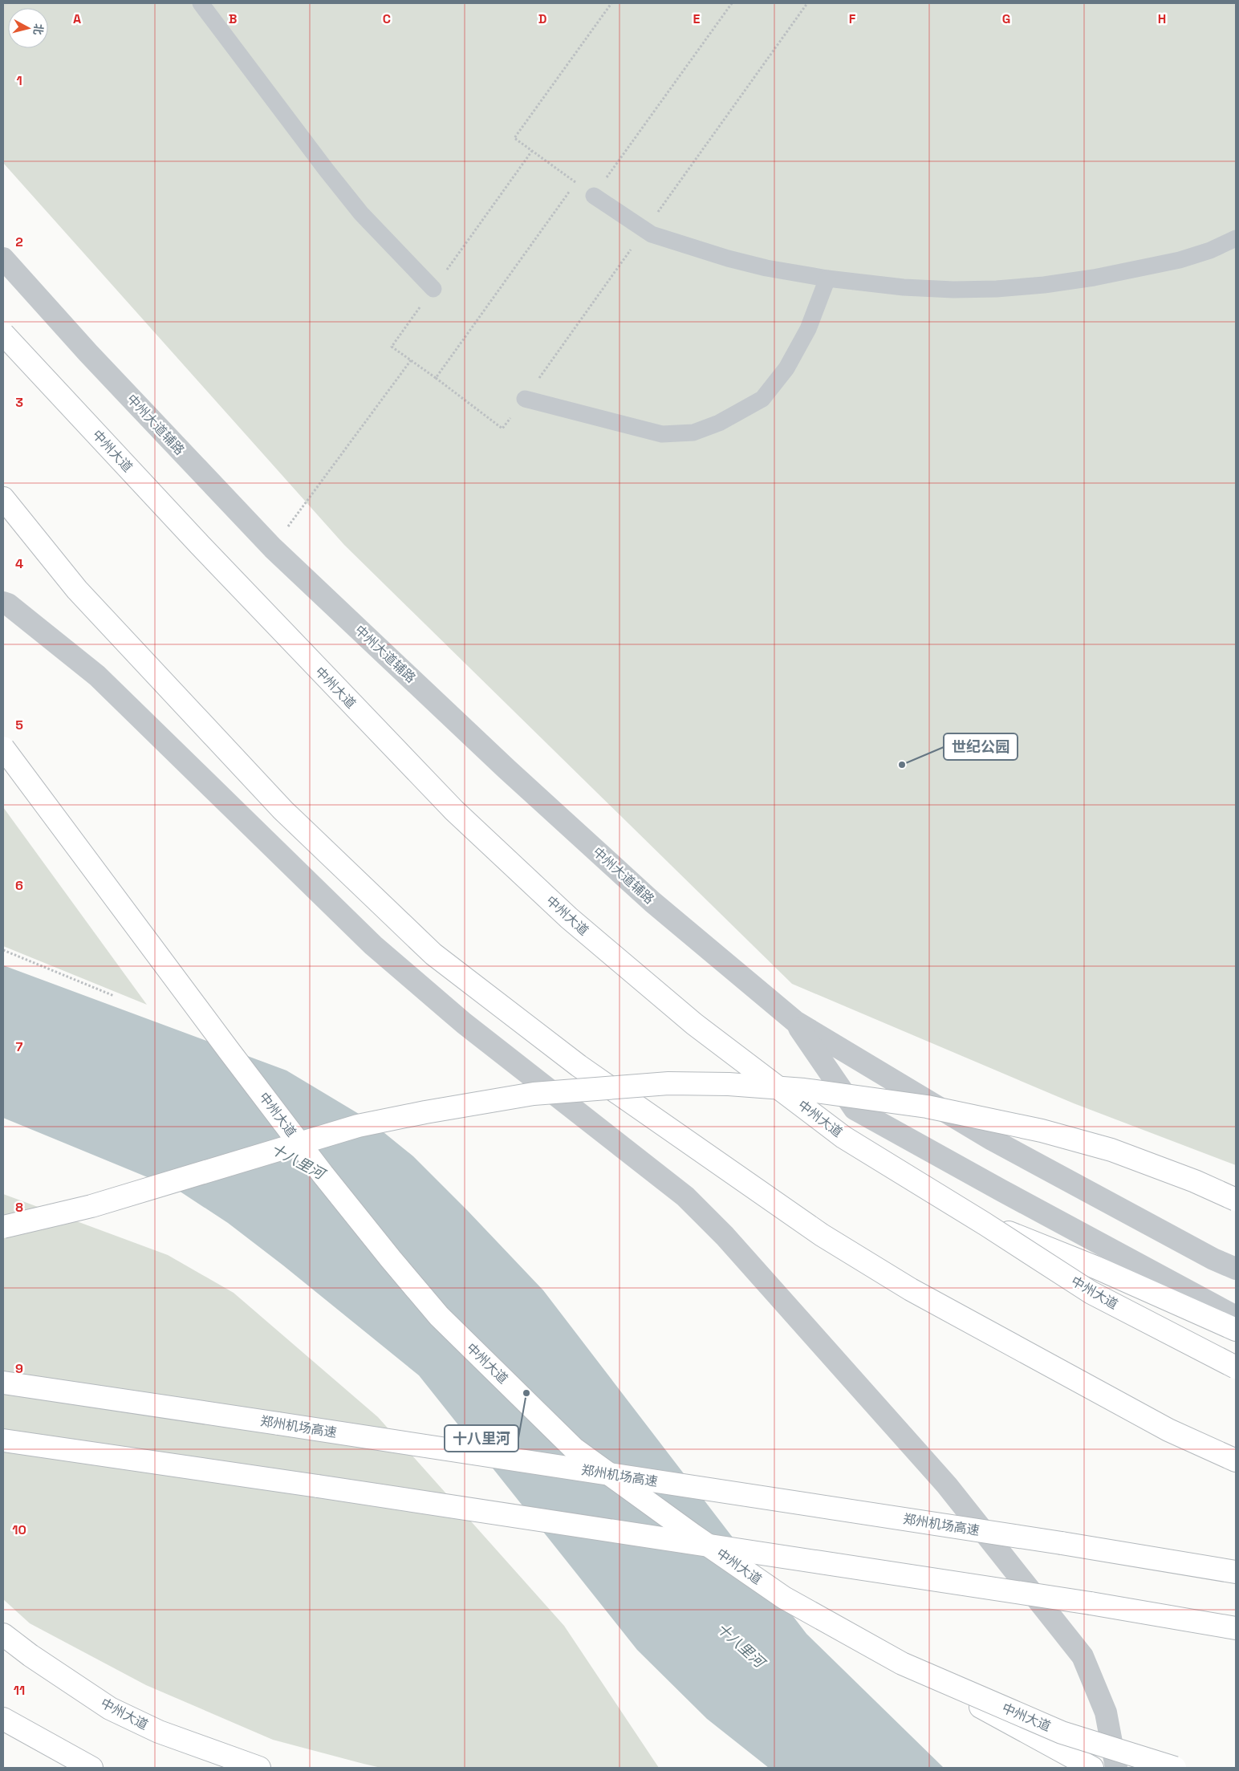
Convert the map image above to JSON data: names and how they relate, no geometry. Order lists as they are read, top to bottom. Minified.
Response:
{"streets":{"main road":["中州大道","郑州机场高速"],"street":["中州大道辅路"]},"water":["十八里河"],"places":["世纪公园","十八里河"],"north":"right","grid":{"columns":["A","B","C","D","E","F","G","H"],"rows":["1","2","3","4","5","6","7","8","9","10","11"]}}
